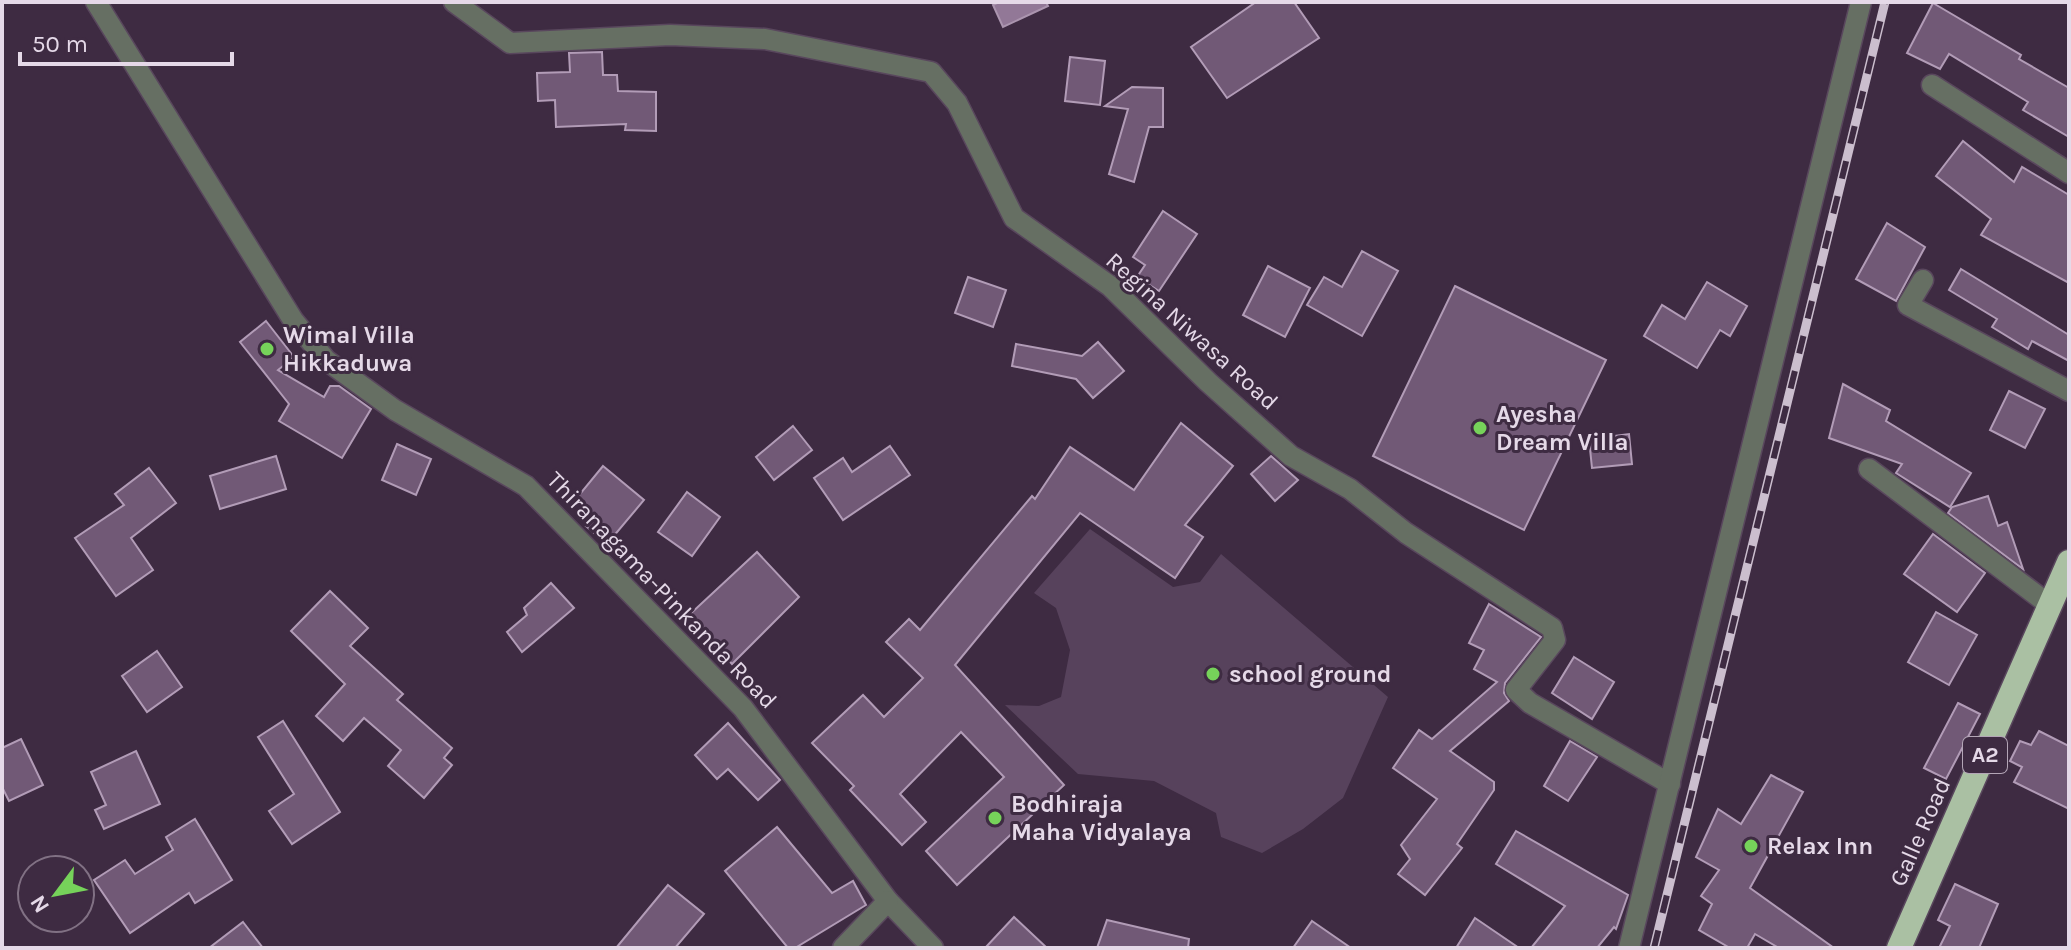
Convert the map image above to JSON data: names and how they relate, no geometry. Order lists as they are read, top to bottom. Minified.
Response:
{"streets":{"highway":["A2","Galle Road"],"street":["Regina Niwasa Road","Thiranagama-Pinkanda Road"]},"places":["Wimal Villa Hikkaduwa","Ayesha Dream Villa","school ground","Bodhiraja Maha Vidyalaya","Relax Inn"],"scale_bar":"50 m","north":"bottom left"}
